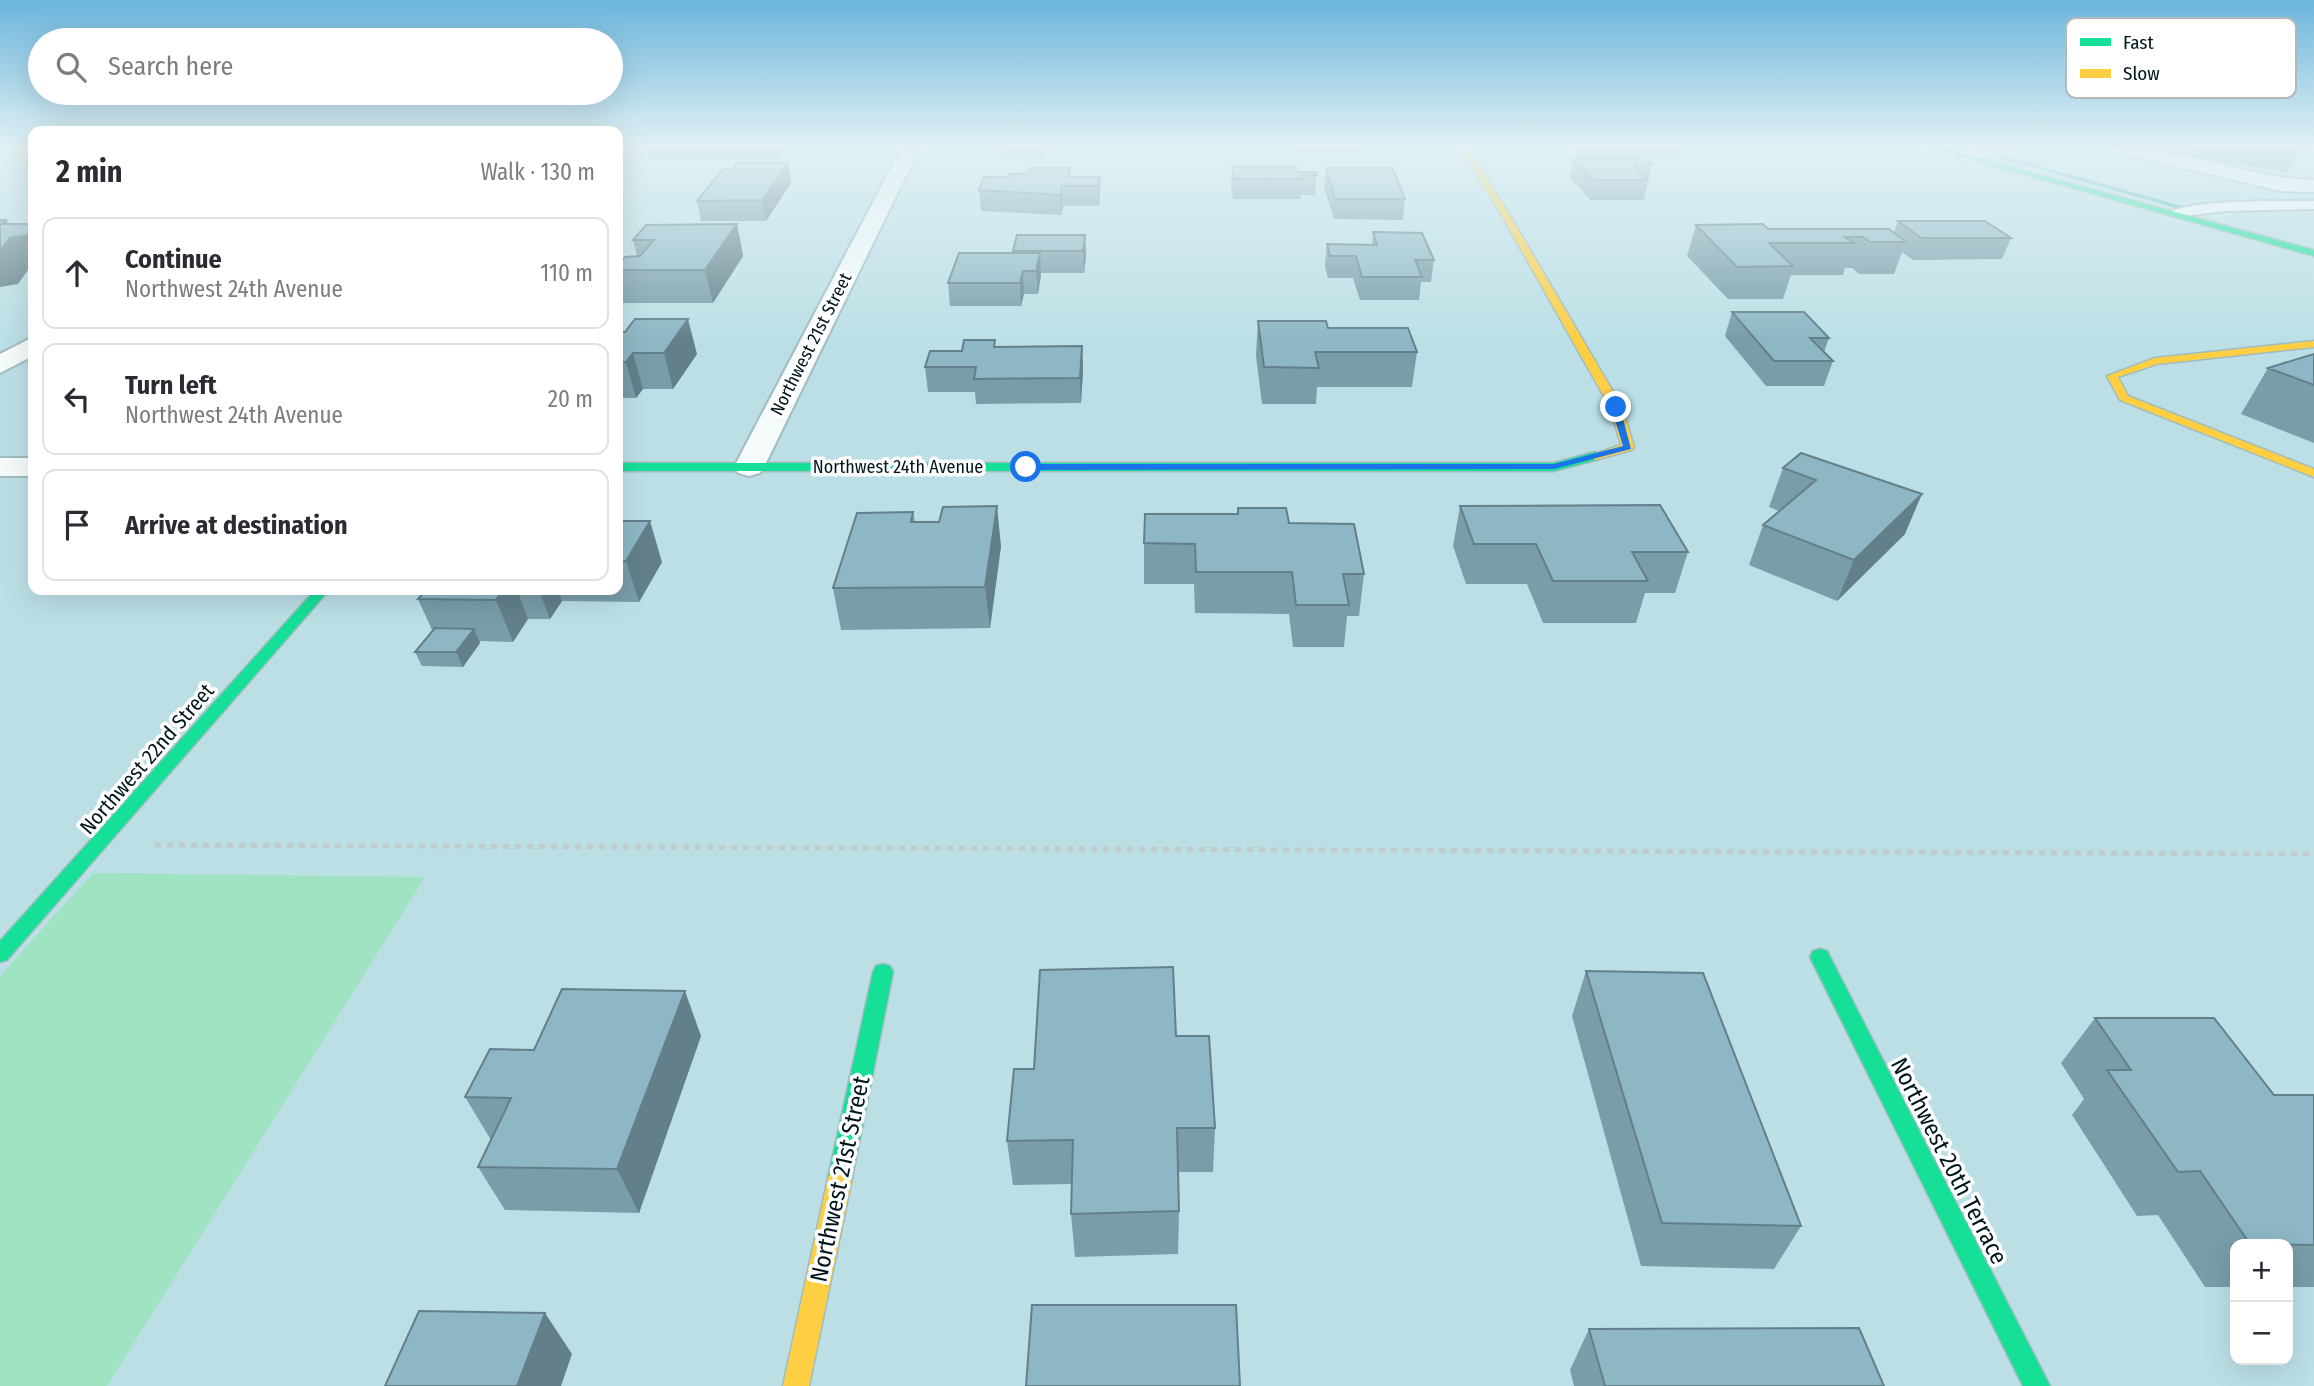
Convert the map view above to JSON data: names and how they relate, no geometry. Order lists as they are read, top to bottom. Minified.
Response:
{"streets":{"street":["Northwest 21st Street","Northwest 24th Avenue","Northwest 22nd Street","Northwest 20th Terrace"]},"crossings":[["Northwest 21st Street","Northwest 24th Avenue"]],"legend":["Fast","Slow"],"page":{"search":"Search here","heading":["2 min","Walk · 130 m"],"list":[["Continue","Northwest 24th Avenue","110 m"],["Turn left","Northwest 24th Avenue","20 m"],"Arrive at destination"],"map_buttons":["+","−"]}}
